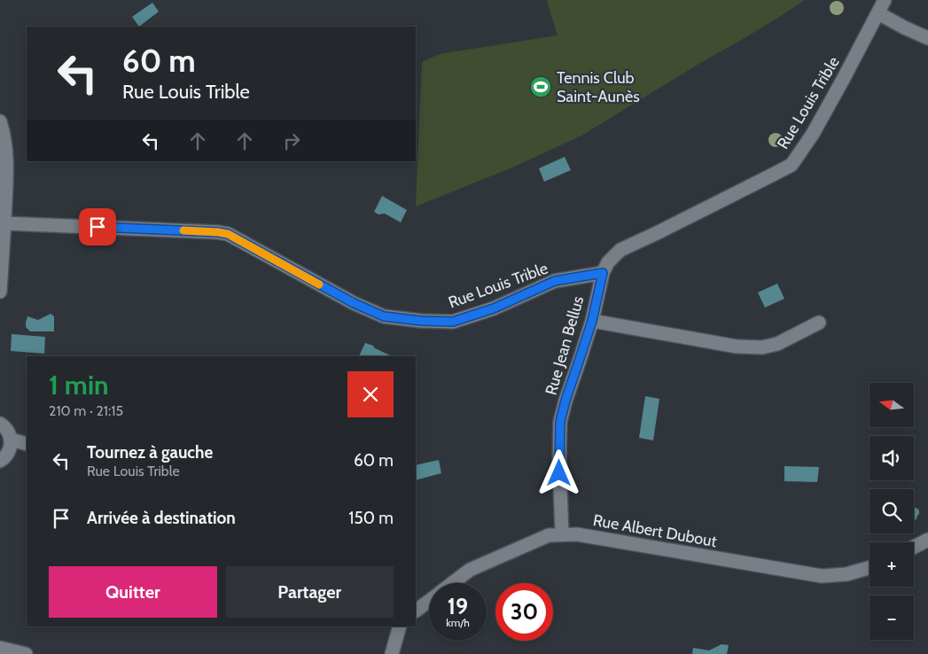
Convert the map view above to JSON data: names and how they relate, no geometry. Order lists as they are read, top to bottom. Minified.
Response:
{"streets":{"street":["Rue Louis Trible","Rue Jean Bellus","Rue Albert Dubout"]},"crossings":[["Rue Louis Trible","Rue Jean Bellus"],["Rue Jean Bellus","Rue Albert Dubout"]],"places":{"sports":["Tennis Club Saint-Aunès"]},"north":"left","page":{"turn":["60 m","Rue Louis Trible"],"heading":["1 min","210 m · 21:15"],"map_buttons":["+","−"],"list":[{"name":"Tournez à gauche","note":"Rue Louis Trible","value":"60 m"},{"name":"Arrivée à destination","value":"150 m"}],"buttons":["Quitter","Partager"],"speed":"19 km/h","limit":"30"}}
